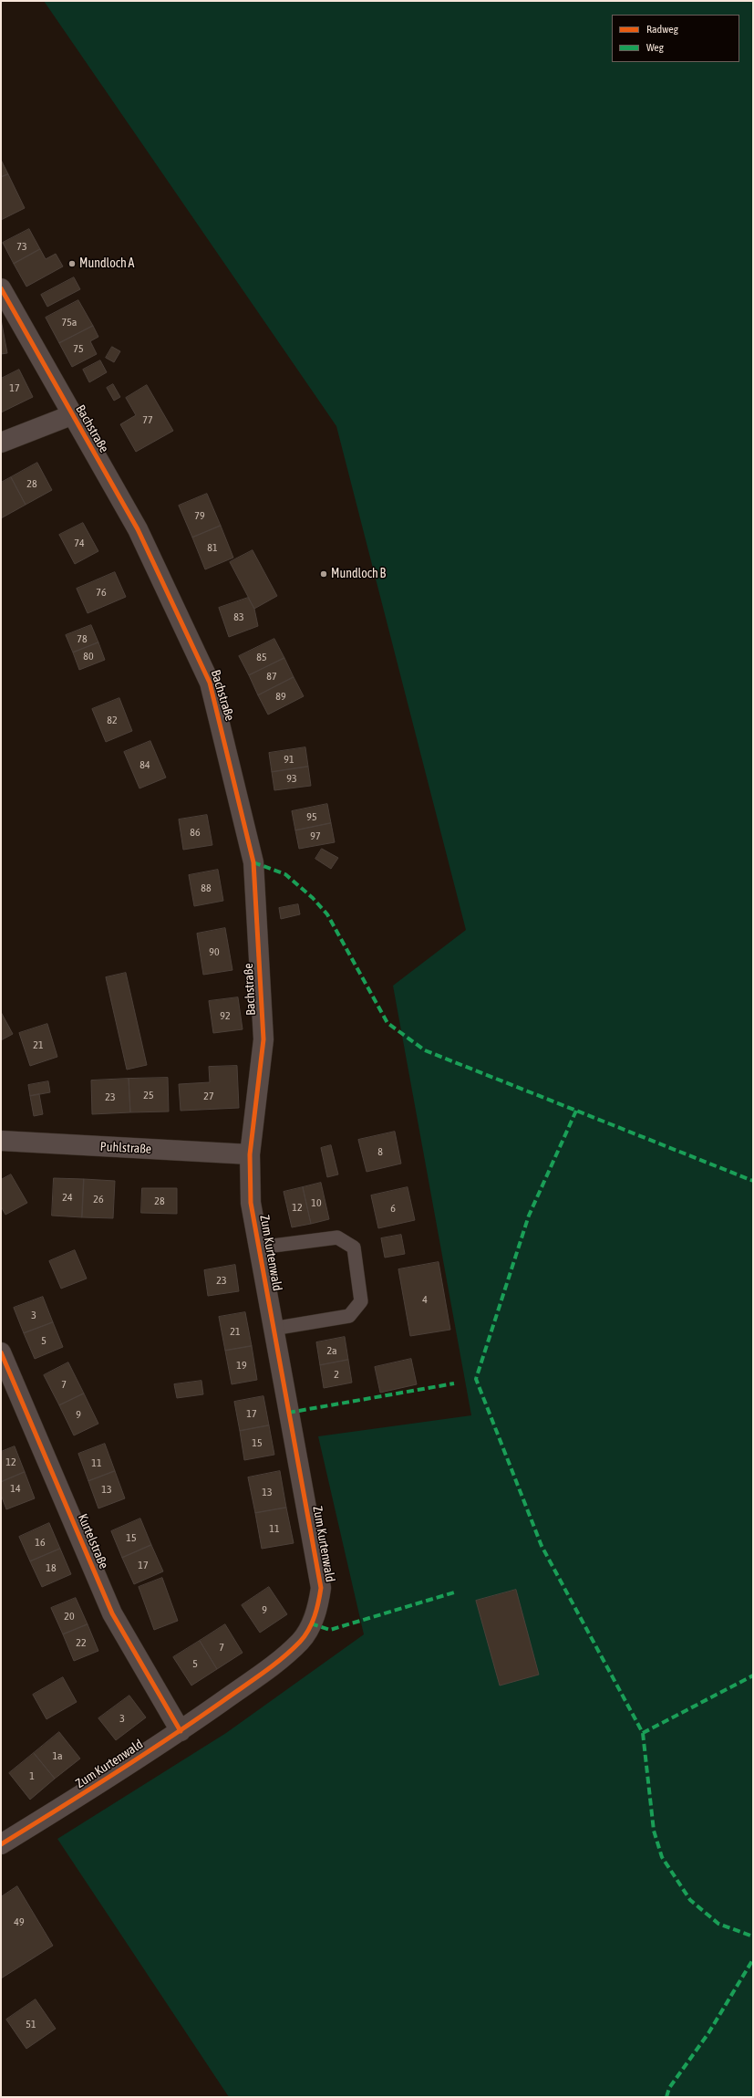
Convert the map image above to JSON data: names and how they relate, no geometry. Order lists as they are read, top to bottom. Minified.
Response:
{"streets":{"street":["Bachstraße","Puhlstraße","Zum Kurtenwald","Kurtelstraße"]},"crossings":[["Bachstraße","Puhlstraße"],["Bachstraße","Zum Kurtenwald"],["Puhlstraße","Zum Kurtenwald"],["Zum Kurtenwald","Kurtelstraße"]],"places":["Mundloch A","Mundloch B"],"house_numbers":["73","75a","75","17","77","28","79","74","81","76","83","78","80","85","87","89","82","91","84","93","95","86","97","88","90","92","21","25","27","23","8","24","26","28","10","12","6","23","4","3","21","5","2a","19","2","7","17","9","15","12","11","14","13","13","11","15","16","17","18","9","20","22","7","5","3","1a","1","49","51"],"legend":["Radweg","Weg"]}
